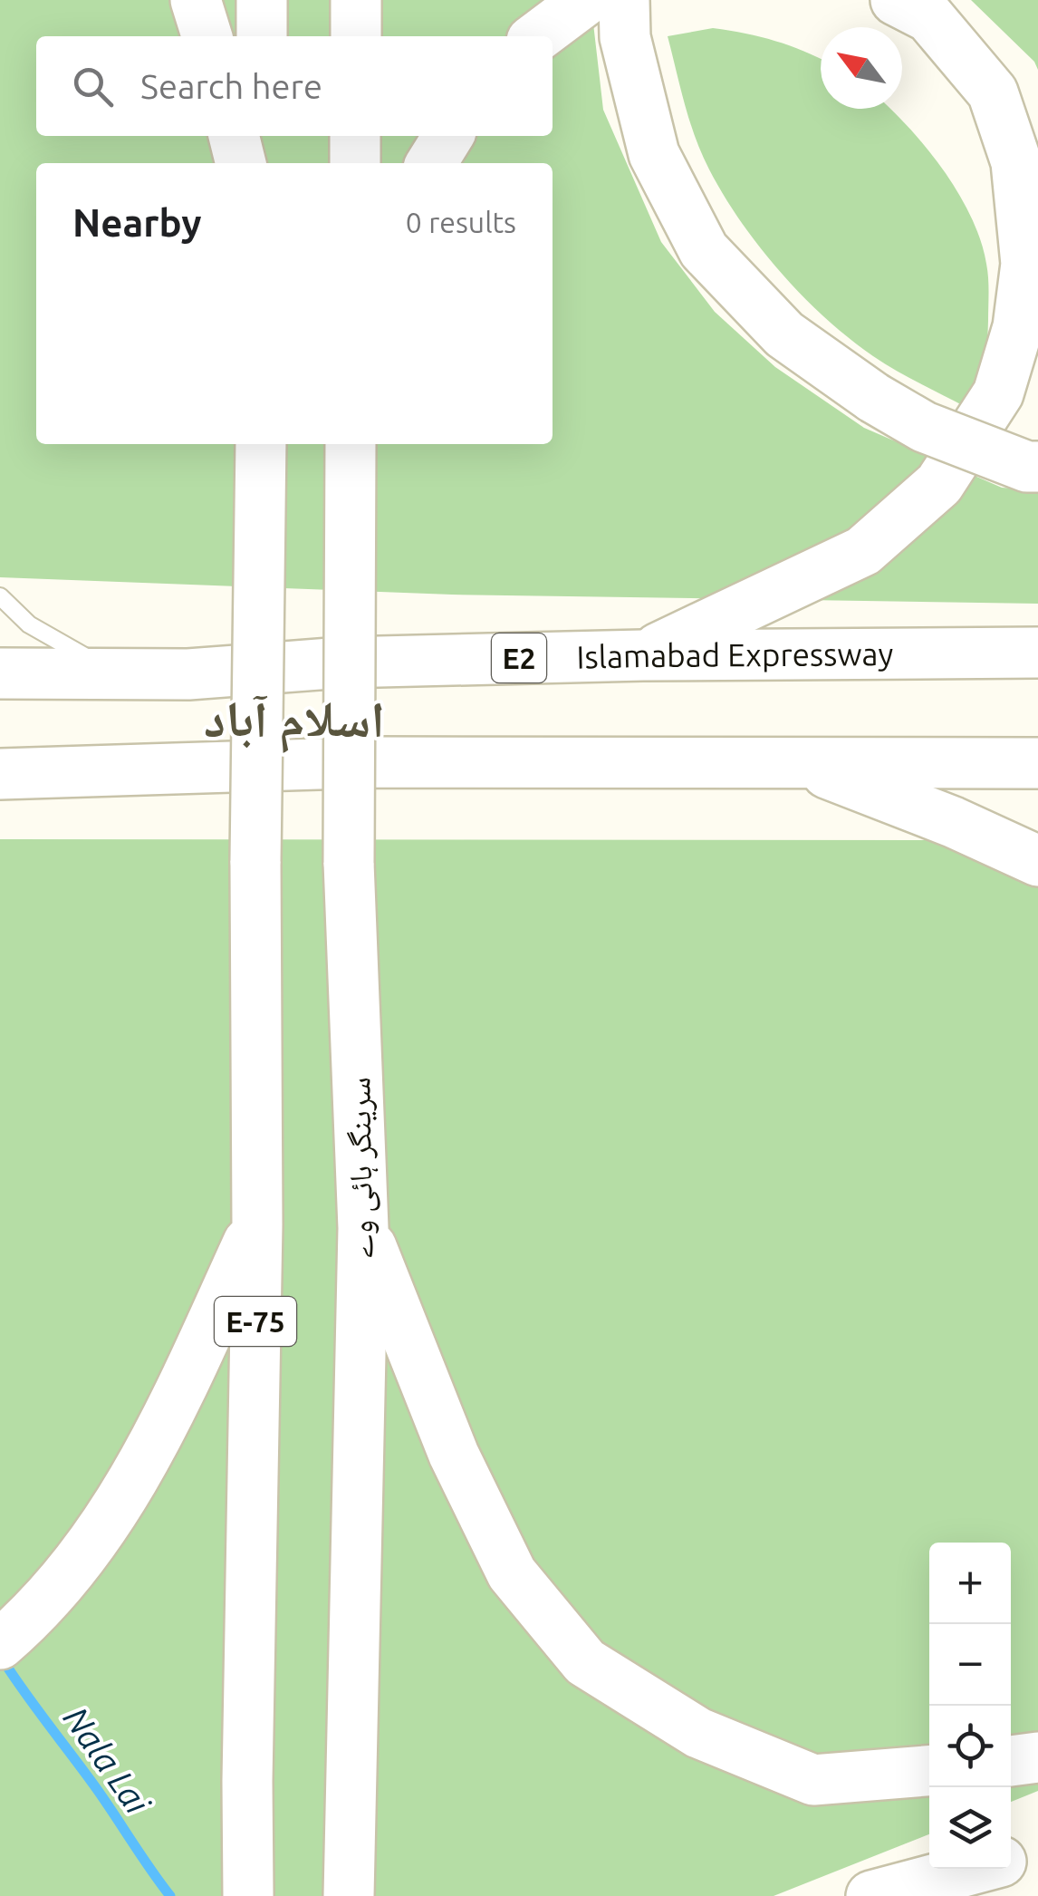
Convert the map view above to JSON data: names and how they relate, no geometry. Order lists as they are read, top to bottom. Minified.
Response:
{"streets":{"highway":["Islamabad Expressway","E2","سرینگر ہائی وے","E-75"]},"districts":["اسلام آباد"],"water":["Nala Lai"],"north":"top left","page":{"search":"Search here","heading":["Nearby","0 results"],"map_buttons":["+","−"]}}
